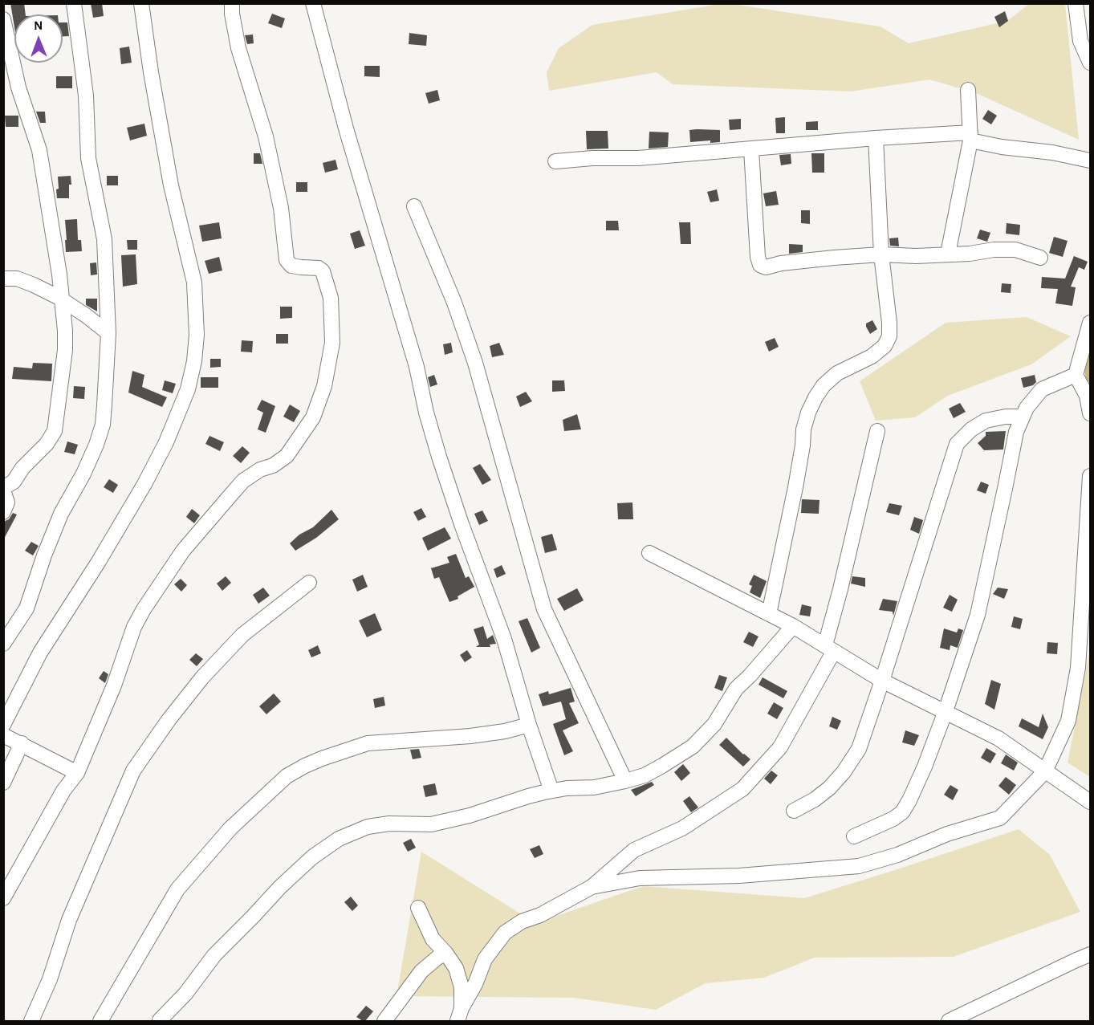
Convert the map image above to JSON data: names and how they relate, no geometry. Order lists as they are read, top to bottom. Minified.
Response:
{"north":"top"}
